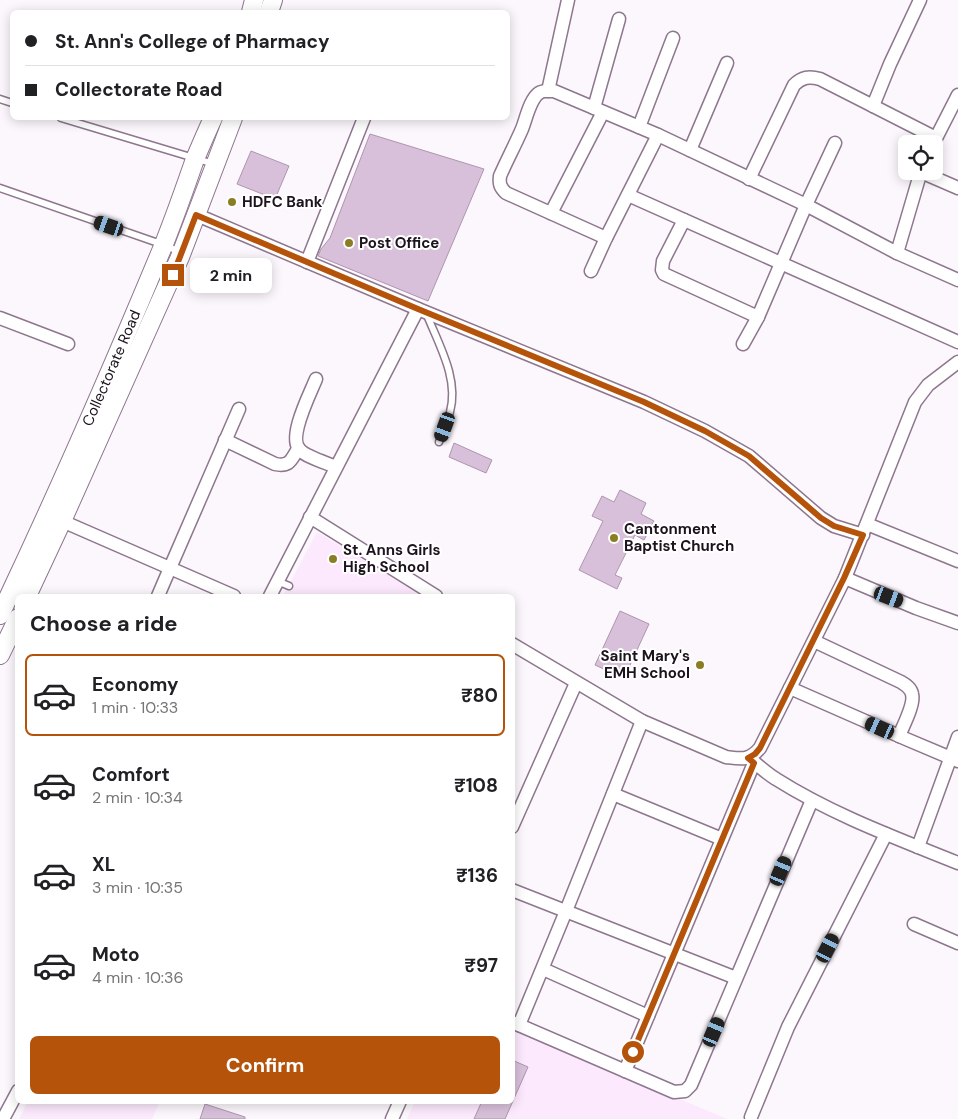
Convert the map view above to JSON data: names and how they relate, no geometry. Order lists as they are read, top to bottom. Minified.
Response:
{"streets":{"street":["Collectorate Road"]},"places":["HDFC Bank","Post Office","Cantonment Baptist Church","St. Anns Girls High School","Saint Mary's EMH School"],"page":{"banner":["St. Ann's College of Pharmacy","Collectorate Road"],"bubble":"2 min","heading":"Choose a ride","list":[{"name":"Economy","note":"1 min · 10:33","value":"₹80"},{"name":"Comfort","note":"2 min · 10:34","value":"₹108"},{"name":"XL","note":"3 min · 10:35","value":"₹136"},{"name":"Moto","note":"4 min · 10:36","value":"₹97"}],"buttons":"Confirm"}}
